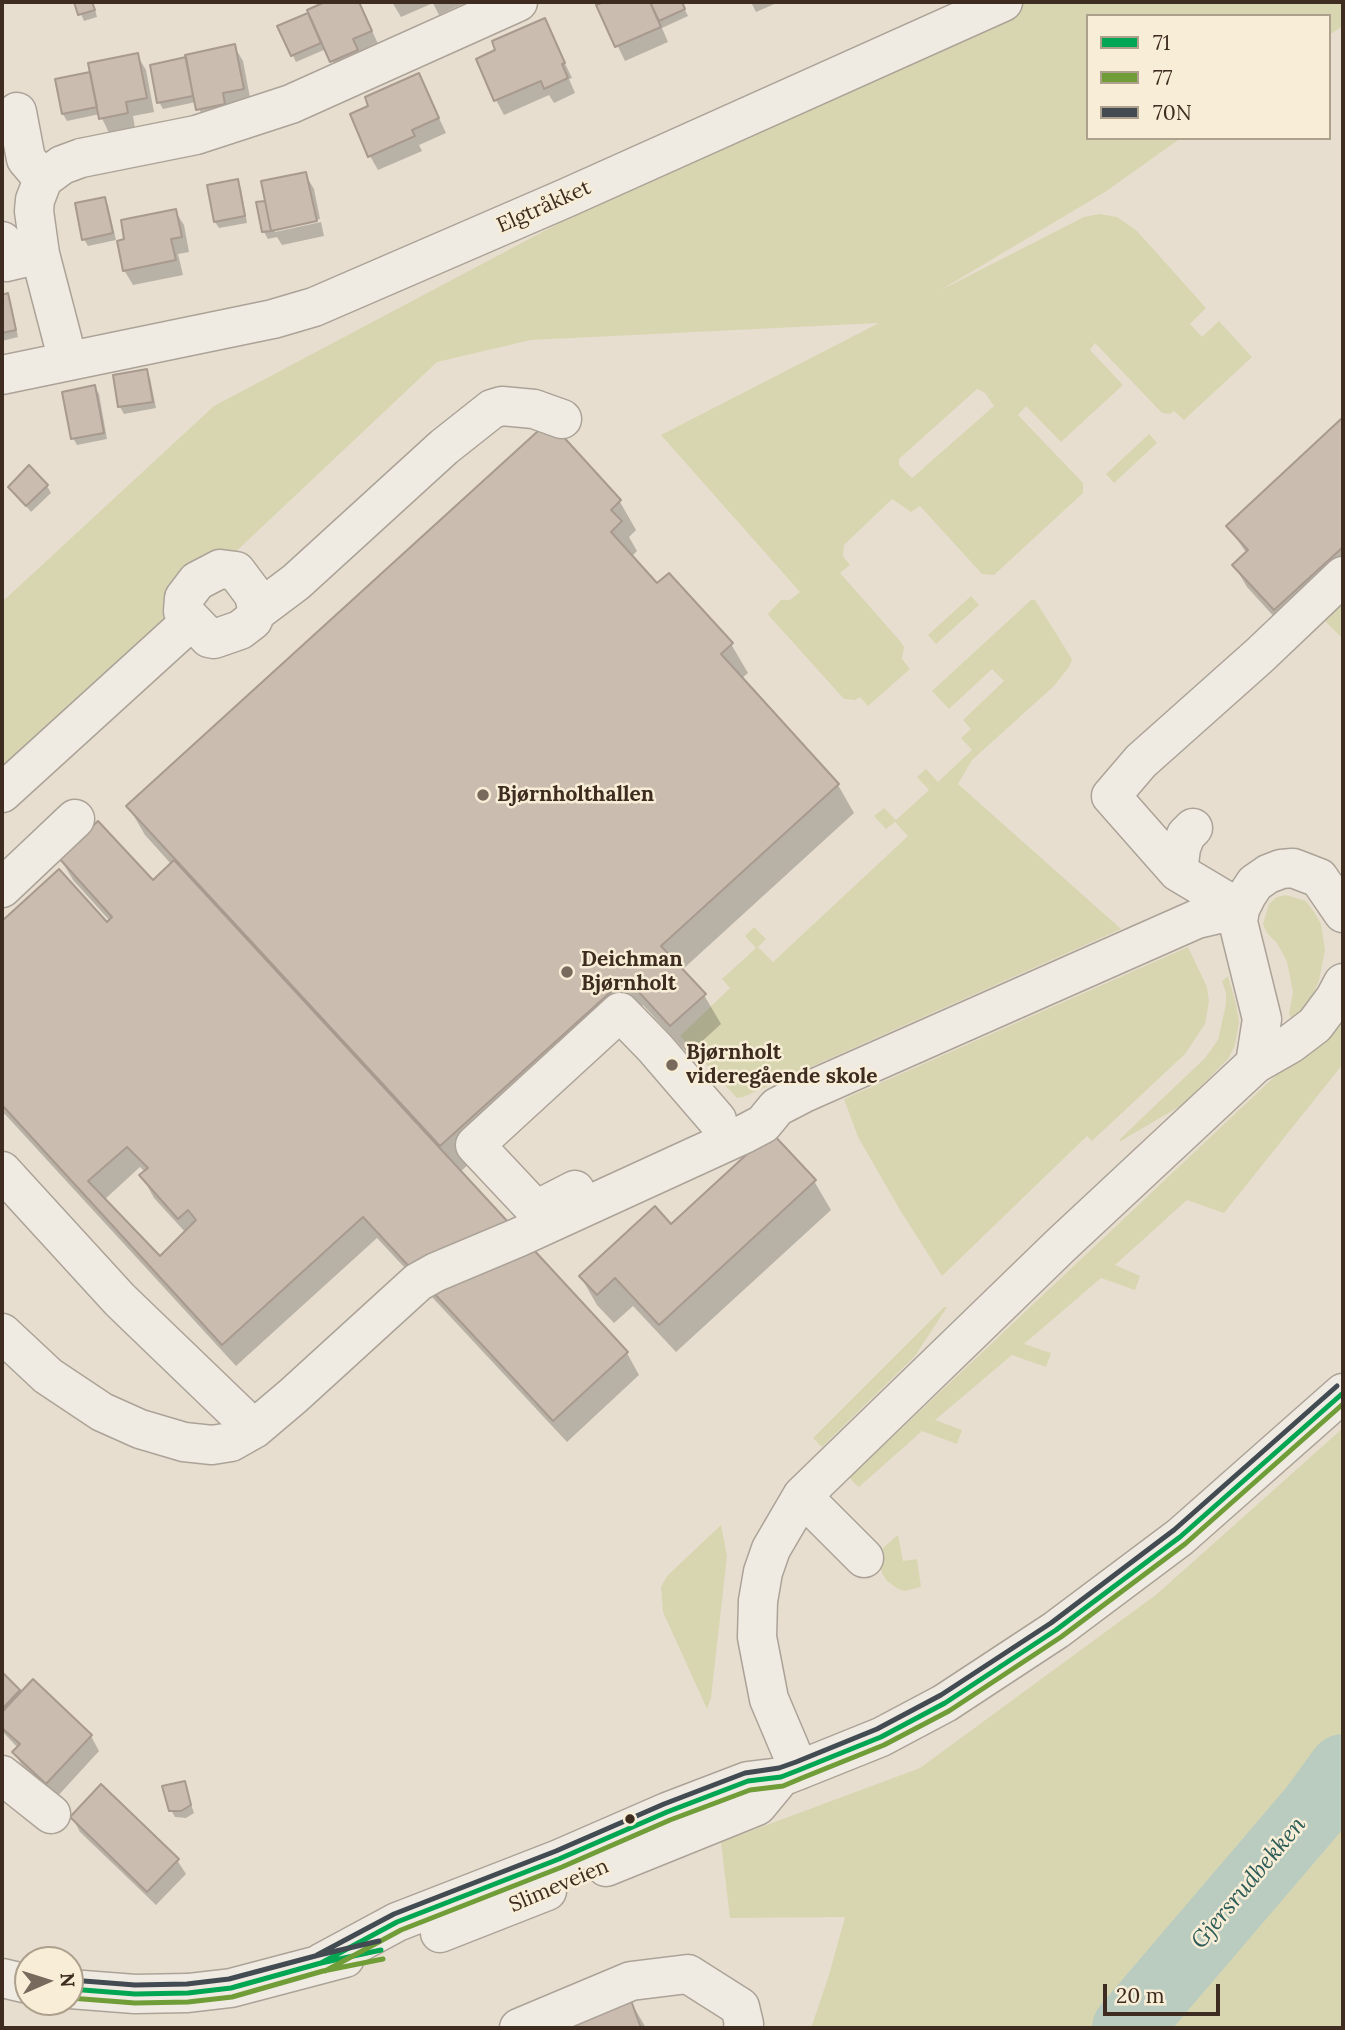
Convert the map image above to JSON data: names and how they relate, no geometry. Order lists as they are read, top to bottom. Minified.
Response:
{"streets":{"street":["Elgtråkket","Slimeveien"]},"water":["Gjersrudbekken"],"places":["Bjørnholthallen","Deichman Bjørnholt","Bjørnholt videregående skole"],"lines":["transit line 70N","transit line 71","transit line 77"],"legend":["71","77","70N"],"scale_bar":"20 m","north":"right"}
